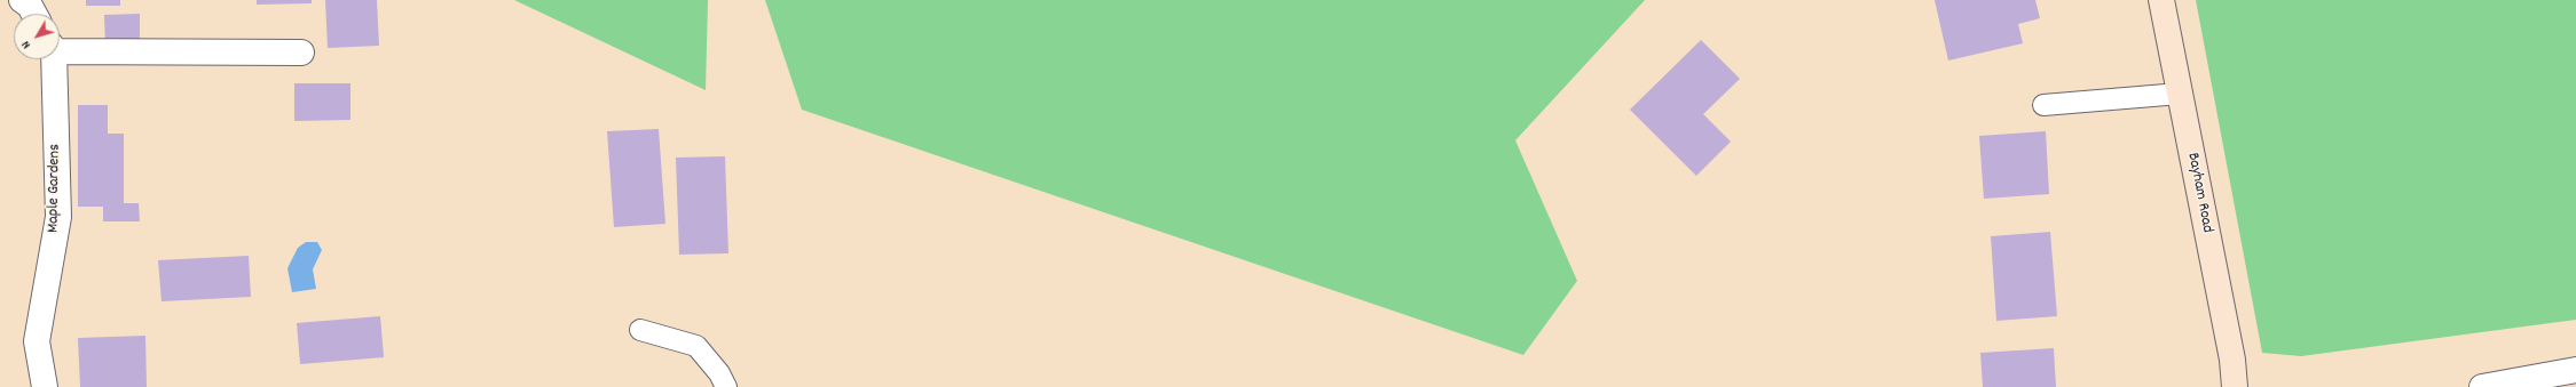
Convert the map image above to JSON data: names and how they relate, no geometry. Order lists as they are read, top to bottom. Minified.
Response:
{"streets":{"main road":["Bayham Road"],"street":["Maple Gardens"]},"north":"bottom left"}
